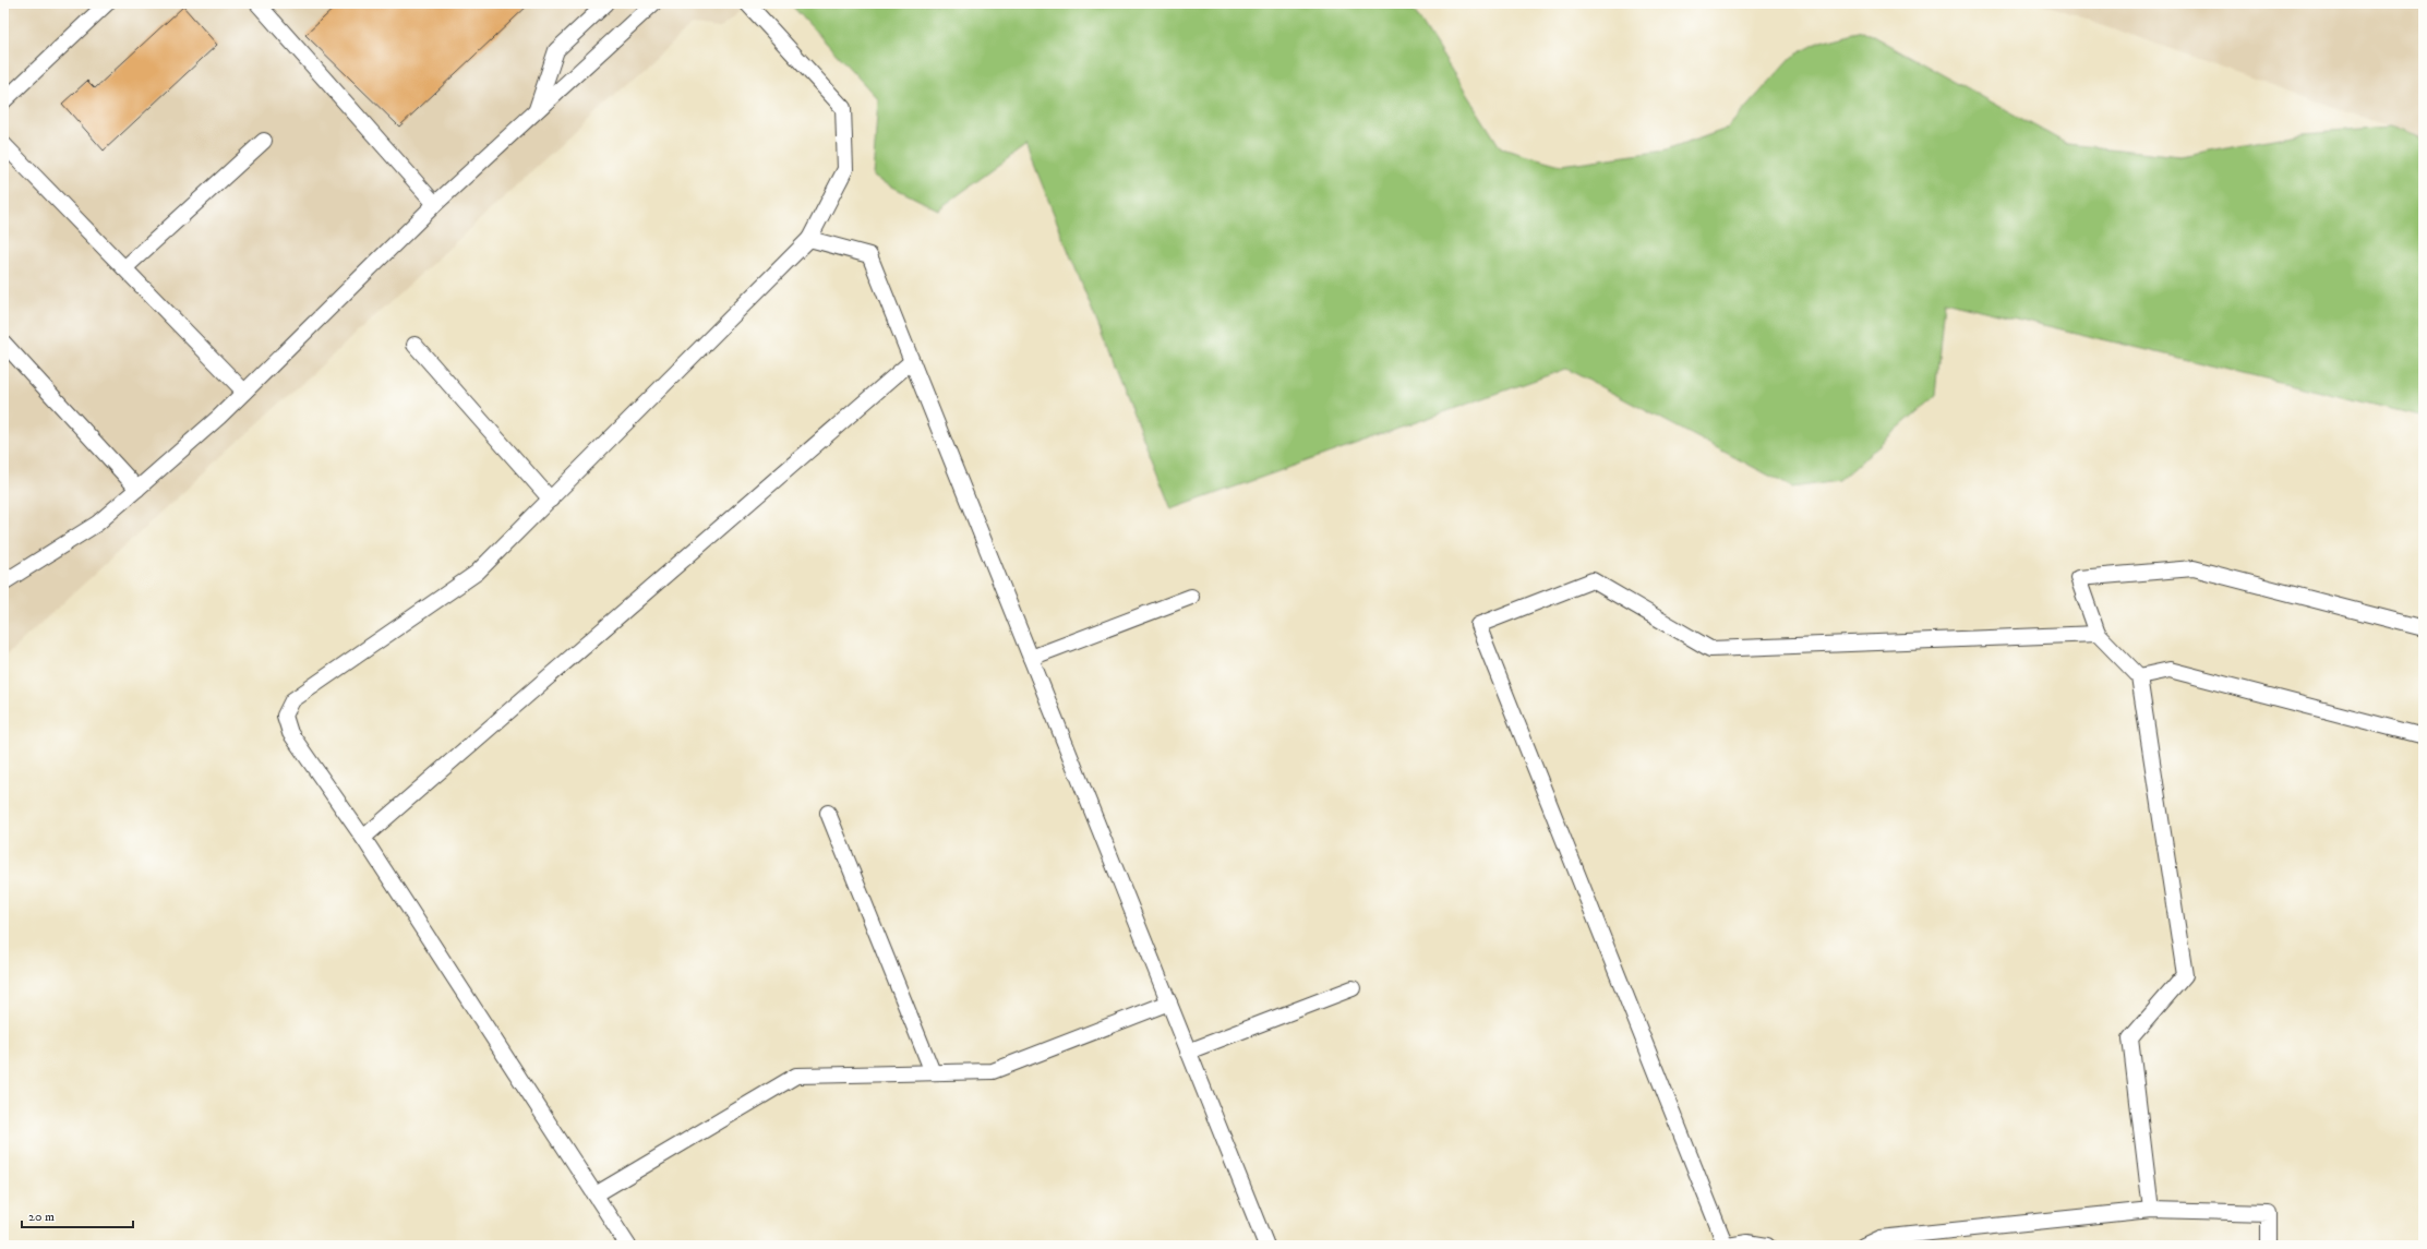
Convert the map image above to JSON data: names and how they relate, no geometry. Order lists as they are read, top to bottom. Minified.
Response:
{"scale_bar":"20 m"}
